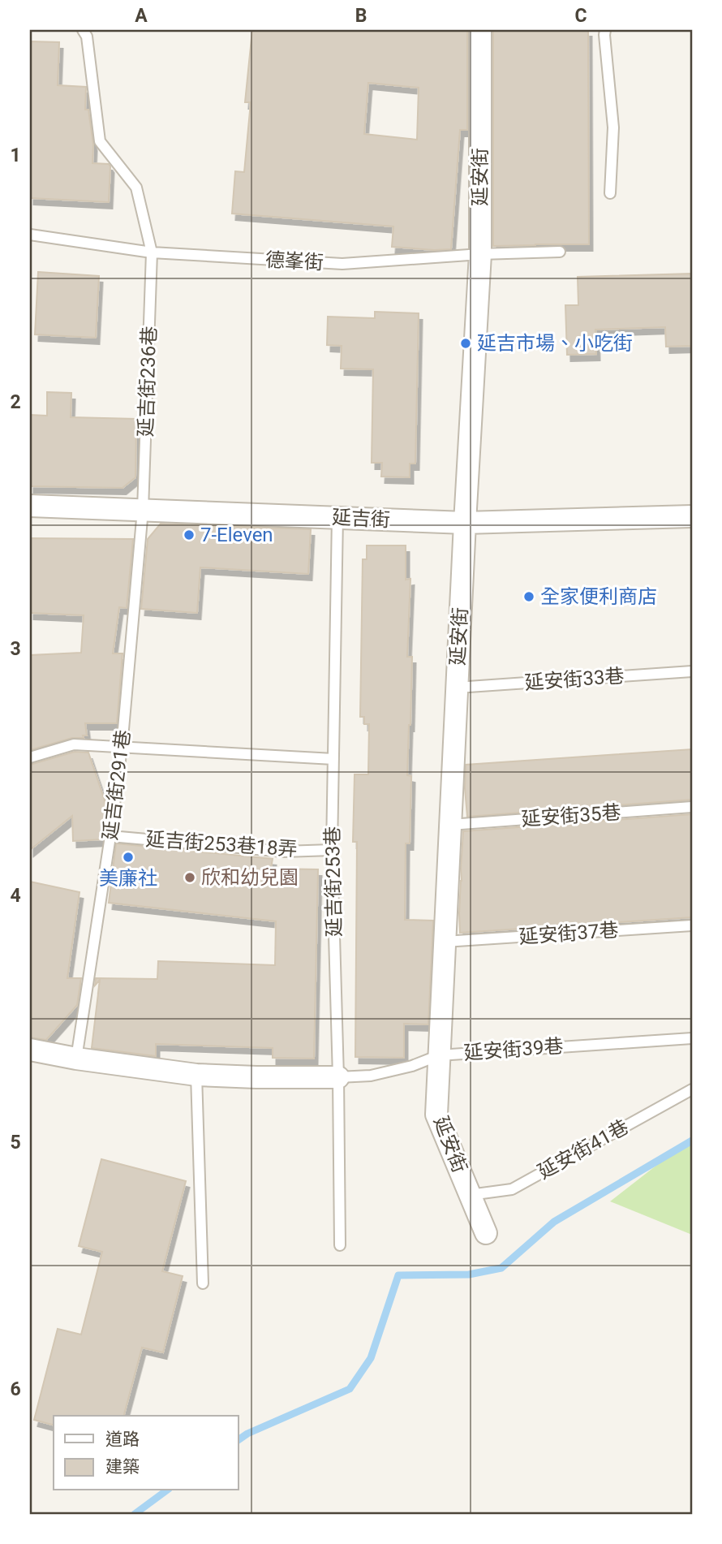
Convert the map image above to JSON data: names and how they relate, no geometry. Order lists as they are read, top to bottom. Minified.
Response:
{"streets":{"street":["延安街","延吉街"],"lane":["德峯街","延吉街236巷","延安街33巷","延吉街291巷","延安街35巷","延吉街253巷18弄","延吉街253巷","延安街37巷","延安街39巷","延安街41巷"]},"crossings":[["延安街","德峯街"],["延安街","延吉街"],["延安街","延安街33巷"],["延安街","延安街35巷"],["延安街","延安街37巷"],["延安街","延安街39巷"],["延安街","延安街41巷"],["德峯街","延吉街236巷"],["延吉街236巷","延吉街"],["延吉街236巷","延吉街291巷"],["延吉街","延吉街291巷"],["延吉街","延吉街253巷"],["延吉街291巷","延吉街253巷18弄"],["延吉街253巷18弄","延吉街253巷"],["延吉街253巷","延安街39巷"]],"places":["延吉市場、小吃街","7-Eleven","全家便利商店","美廉社","欣和幼兒園"],"legend":["道路","建築"],"grid":{"columns":["A","B","C"],"rows":["1","2","3","4","5","6"]}}
